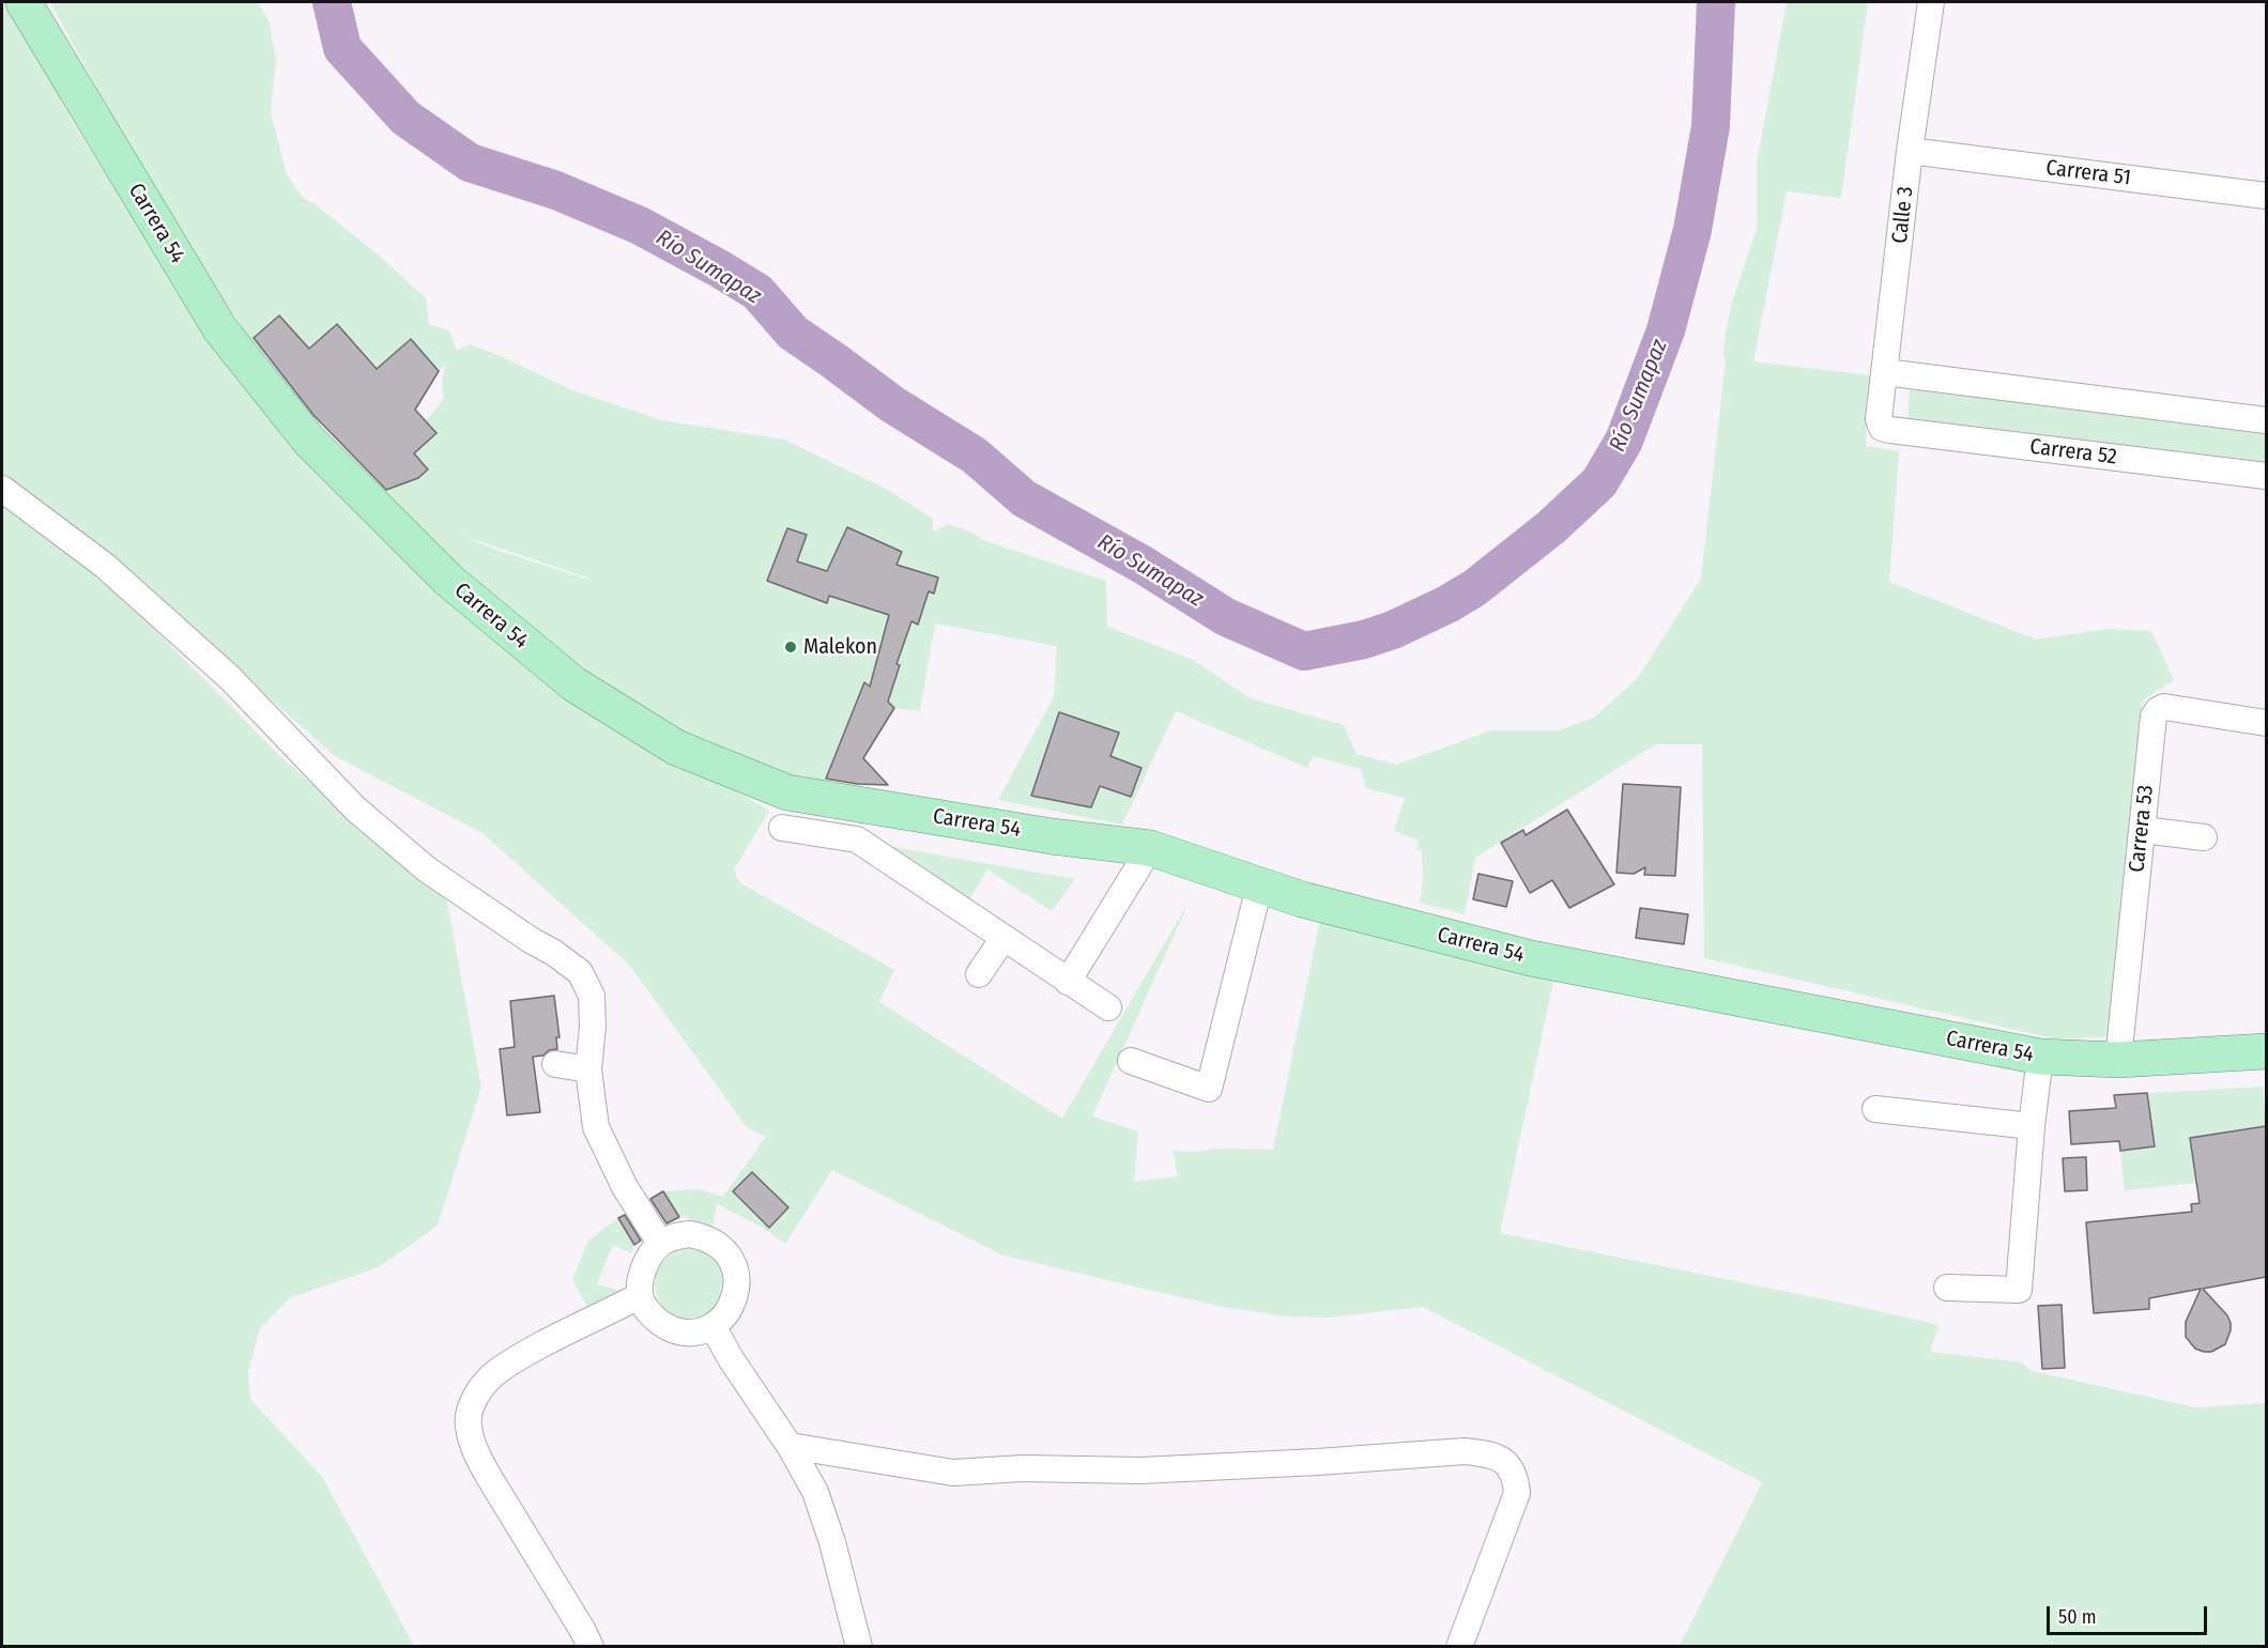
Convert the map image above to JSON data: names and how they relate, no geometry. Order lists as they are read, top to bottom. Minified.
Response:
{"streets":{"main road":["Carrera 54"],"street":["Carrera 51","Calle 3","Carrera 52","Carrera 53"]},"crossings":[["Carrera 51","Calle 3"],["Calle 3","Carrera 52"],["Carrera 54","Carrera 53"]],"water":["Río Sumapaz"],"places":["Malekon"],"scale_bar":"50 m"}
